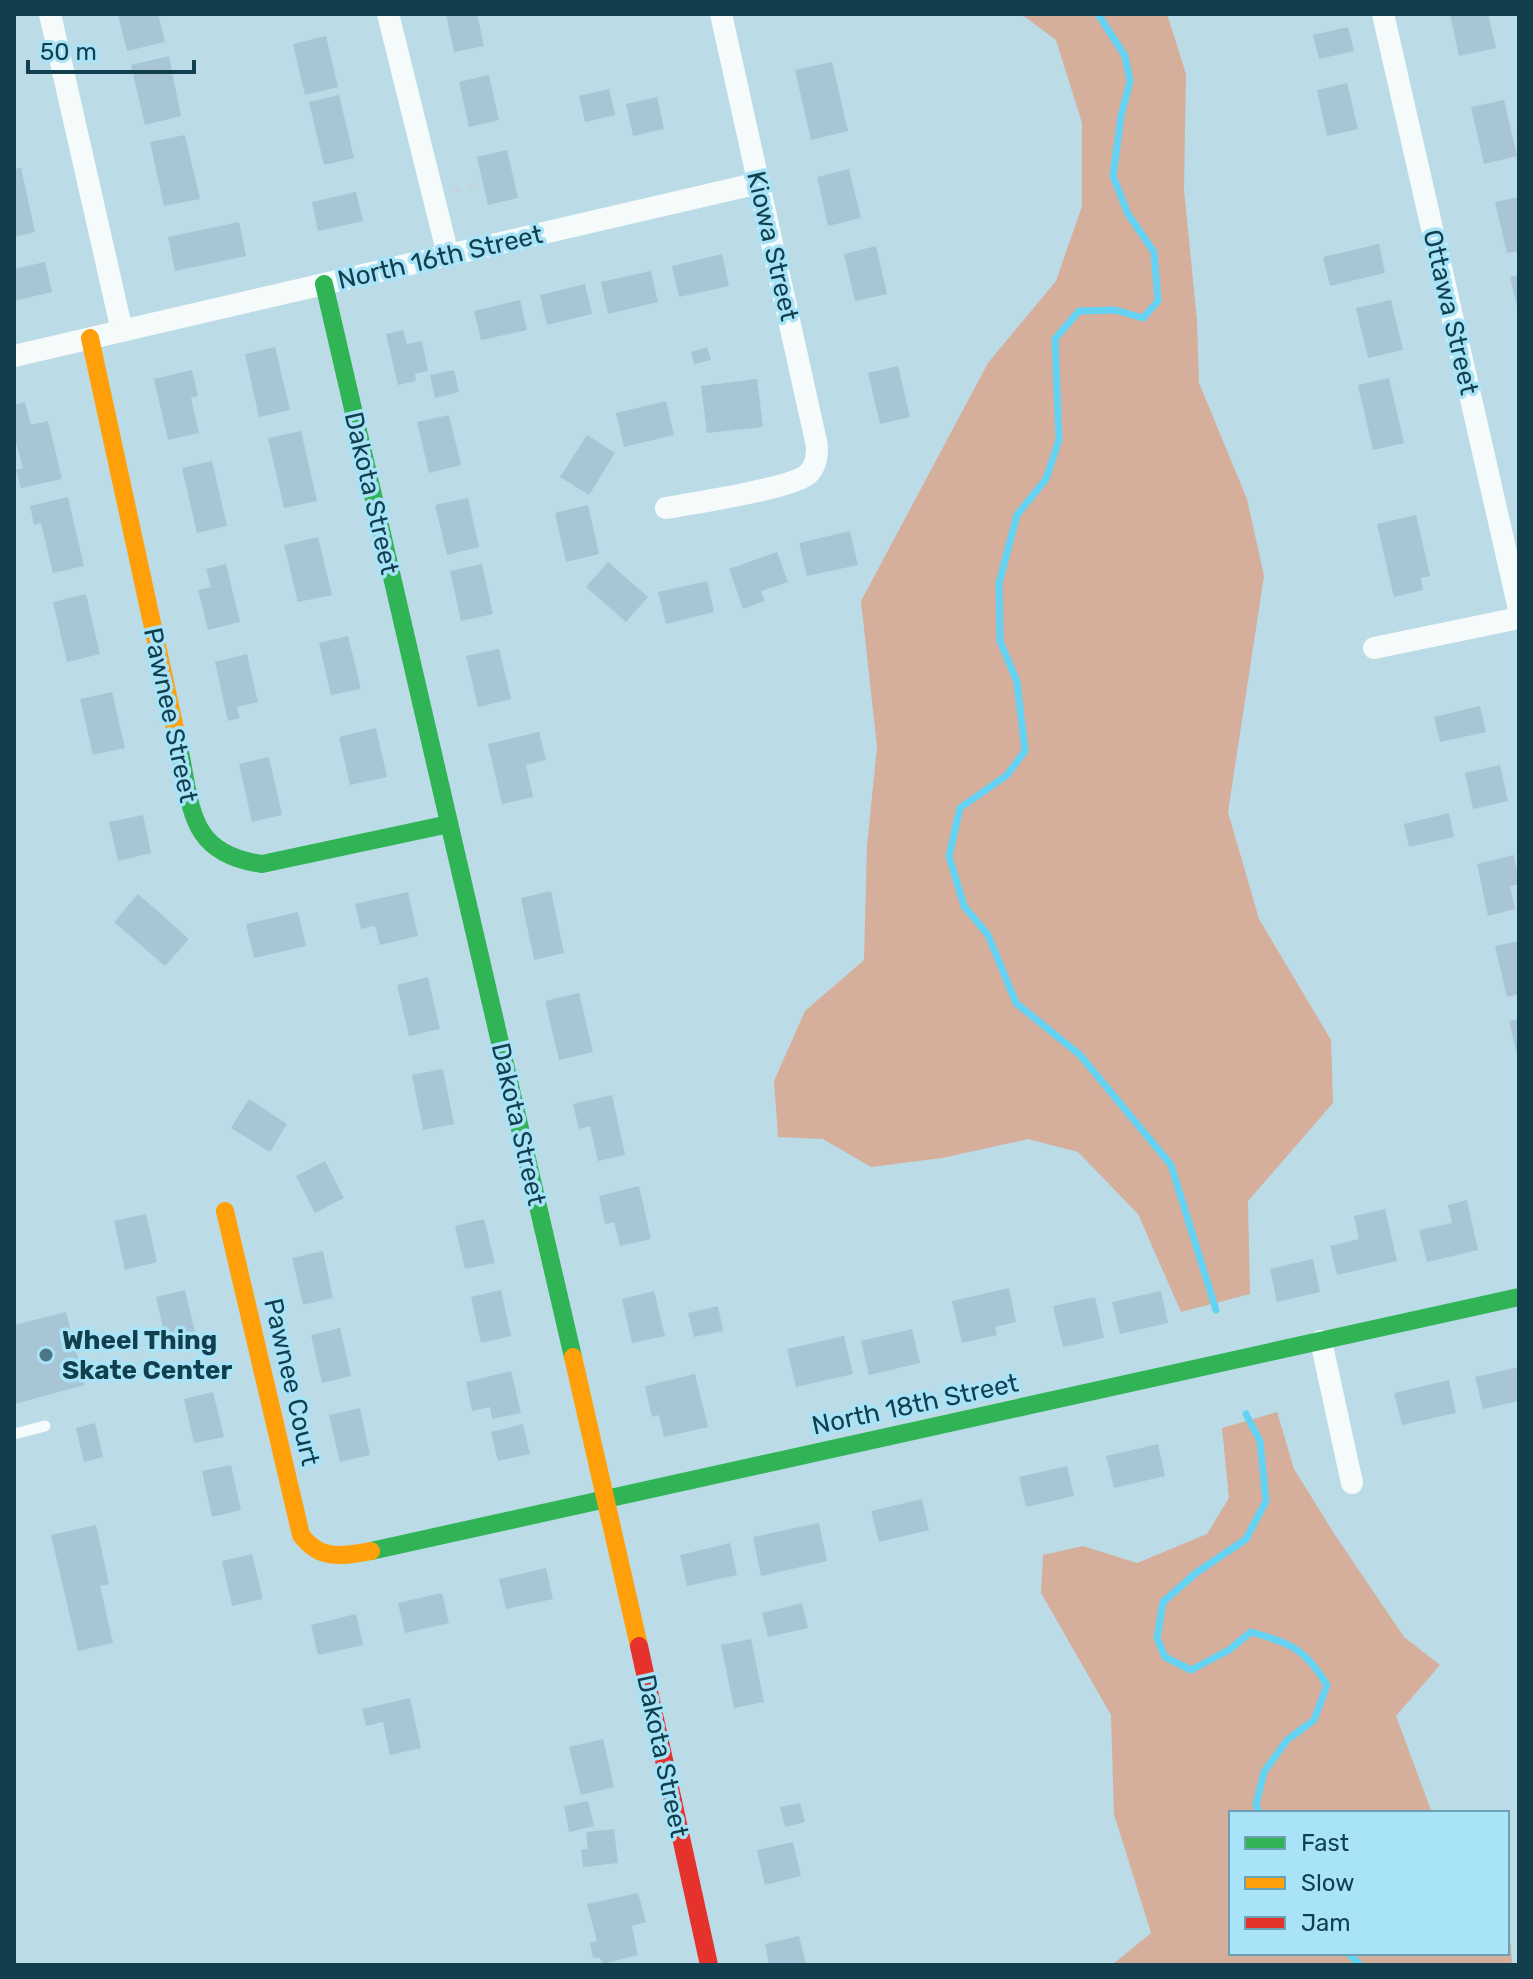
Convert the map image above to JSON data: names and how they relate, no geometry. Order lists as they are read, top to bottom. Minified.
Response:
{"streets":{"street":["Kiowa Street","North 16th Street","Ottawa Street","Dakota Street","Pawnee Street","Pawnee Court","North 18th Street"]},"crossings":[["Kiowa Street","North 16th Street"],["North 16th Street","Dakota Street"],["North 16th Street","Pawnee Street"],["Dakota Street","Pawnee Street"],["Dakota Street","North 18th Street"],["Pawnee Court","North 18th Street"]],"places":["Wheel Thing Skate Center"],"legend":["Fast","Slow","Jam"],"scale_bar":"50 m"}
